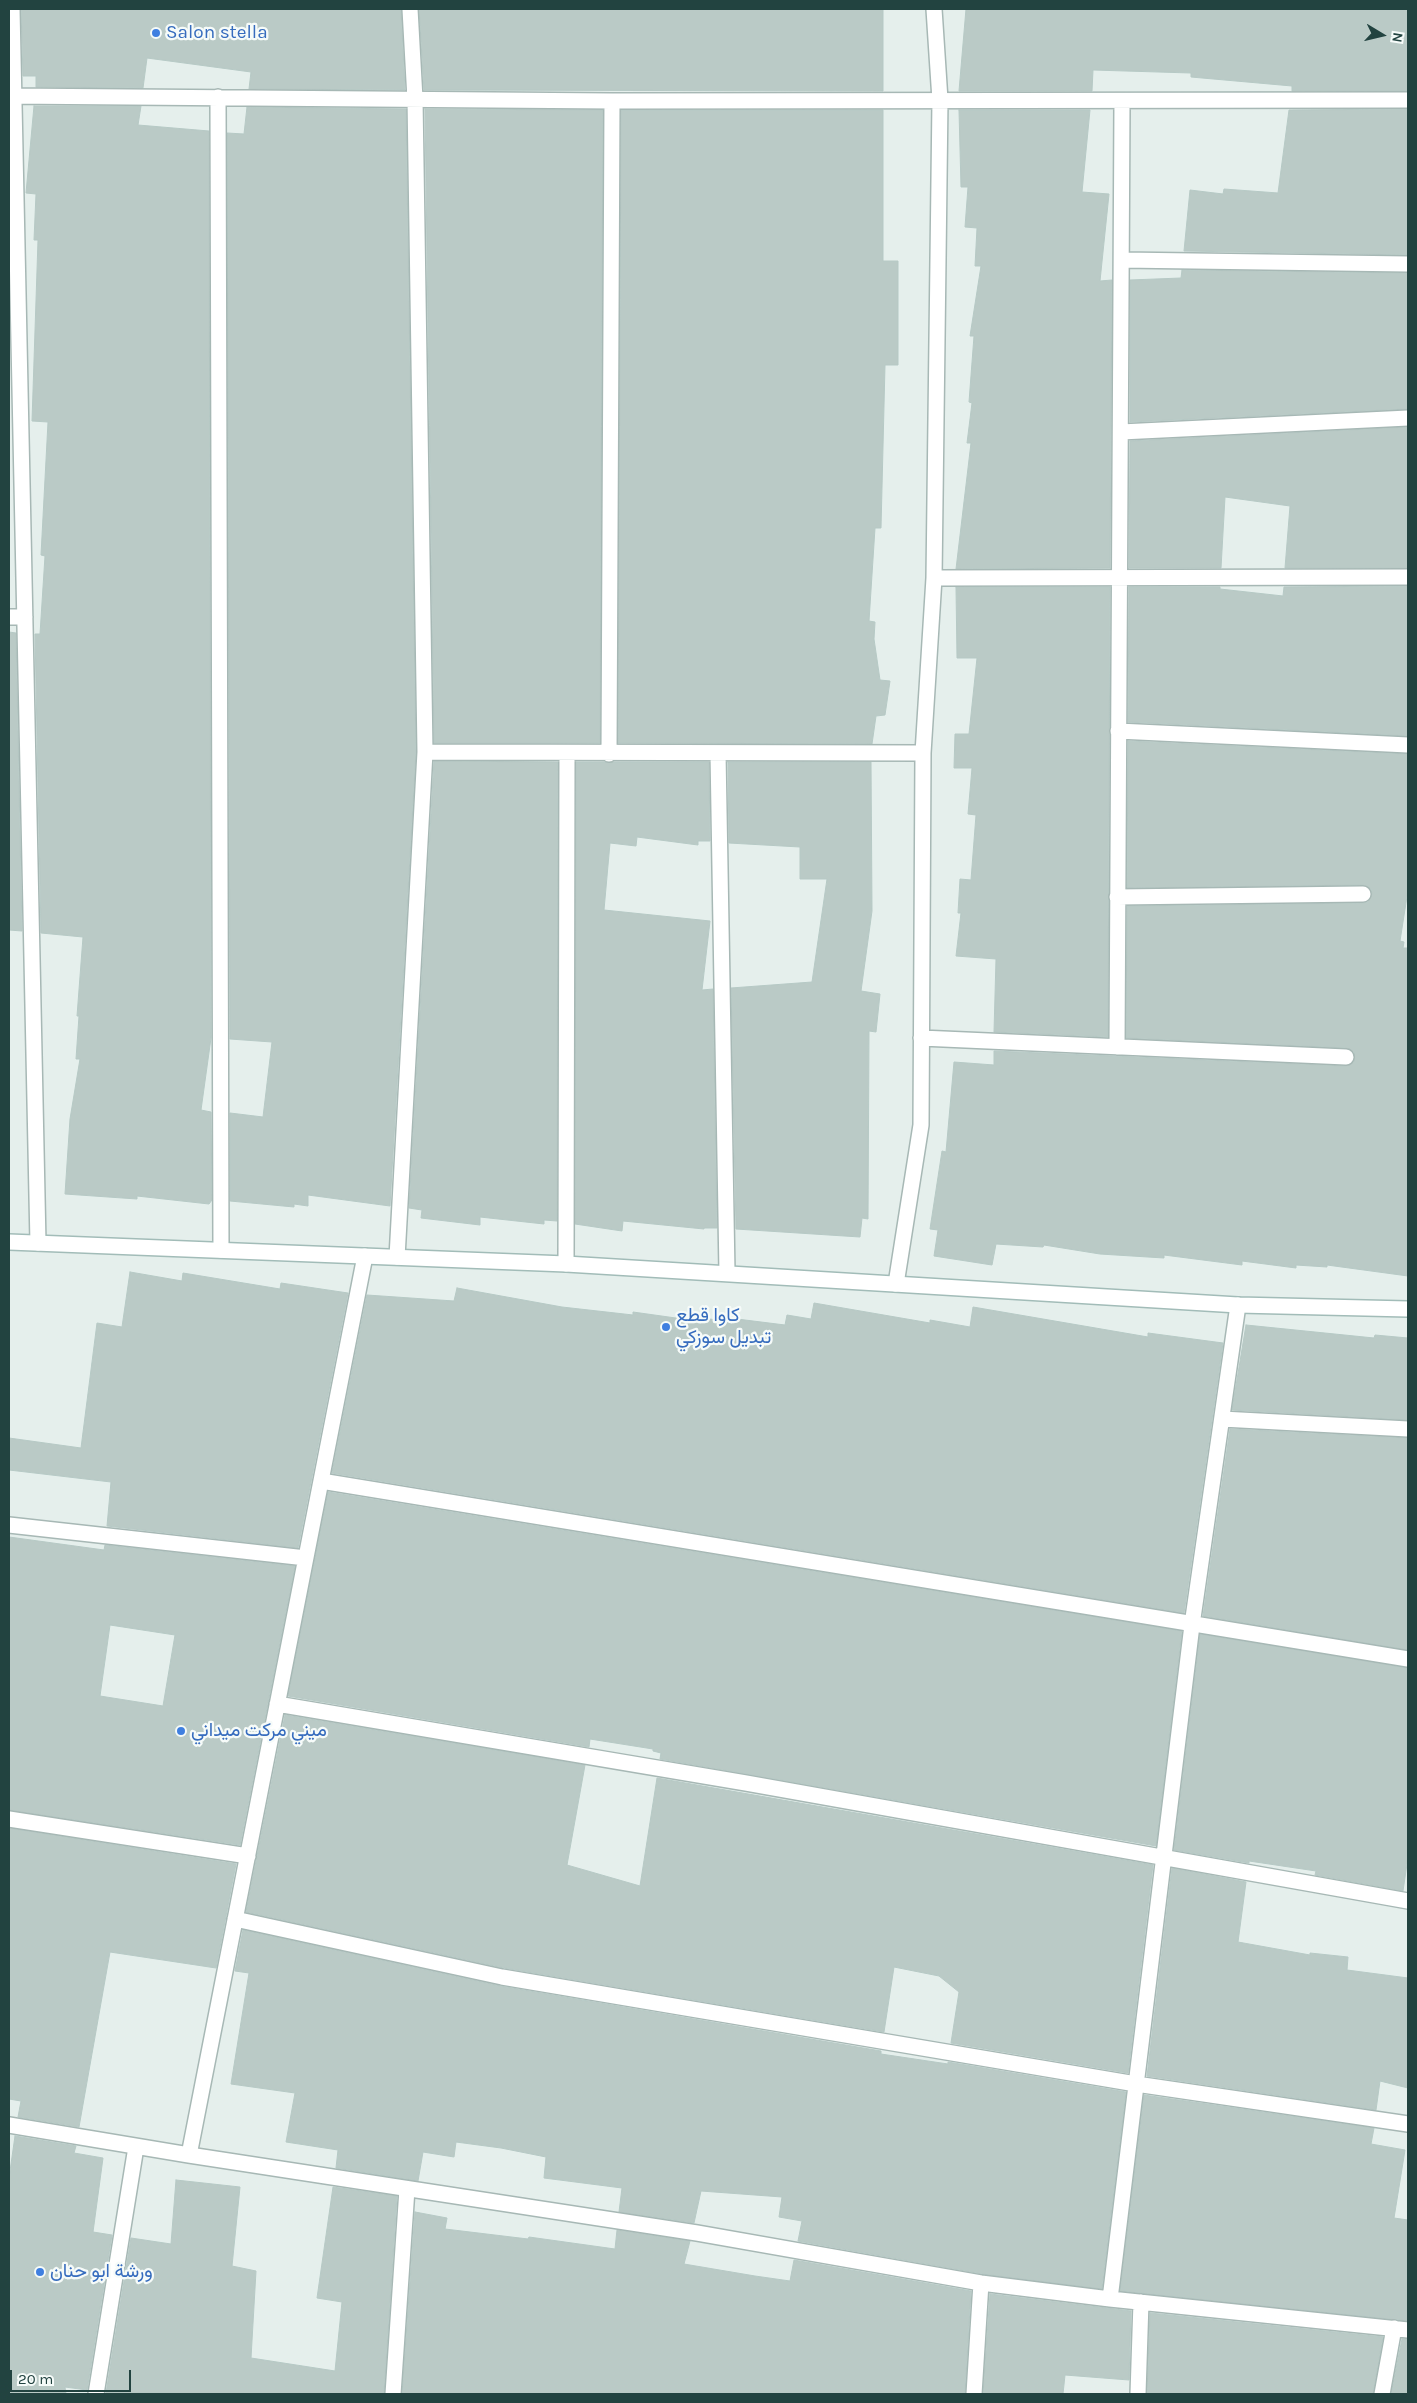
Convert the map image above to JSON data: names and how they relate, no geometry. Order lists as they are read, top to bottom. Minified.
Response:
{"places":["Salon stella","كاوا قطع تبديل سوزكي","ميني مركت ميداني","ورشة ابو حنان"],"scale_bar":"20 m","north":"right"}
